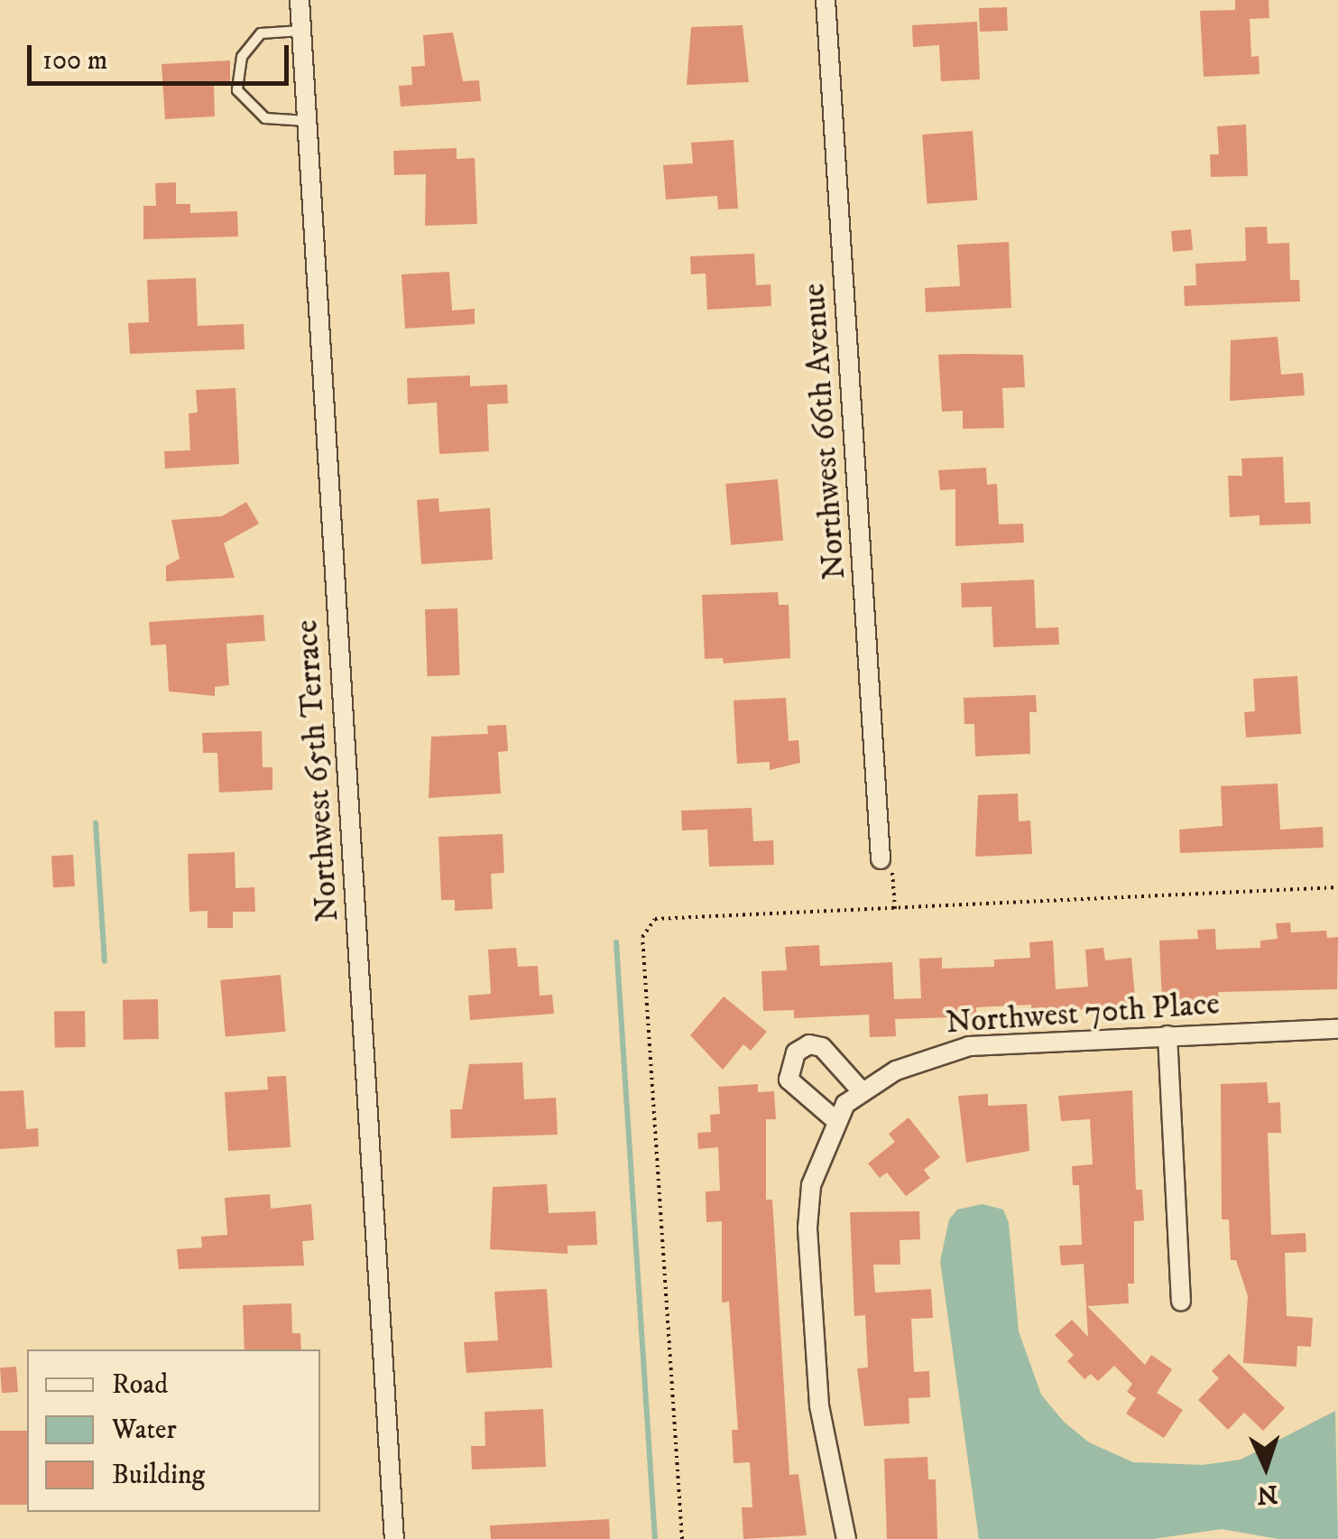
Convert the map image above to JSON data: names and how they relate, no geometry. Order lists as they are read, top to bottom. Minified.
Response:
{"streets":{"street":["Northwest 66th Avenue","Northwest 65th Terrace","Northwest 70th Place"]},"legend":["Road","Water","Building"],"scale_bar":"100 m","north":"bottom"}
